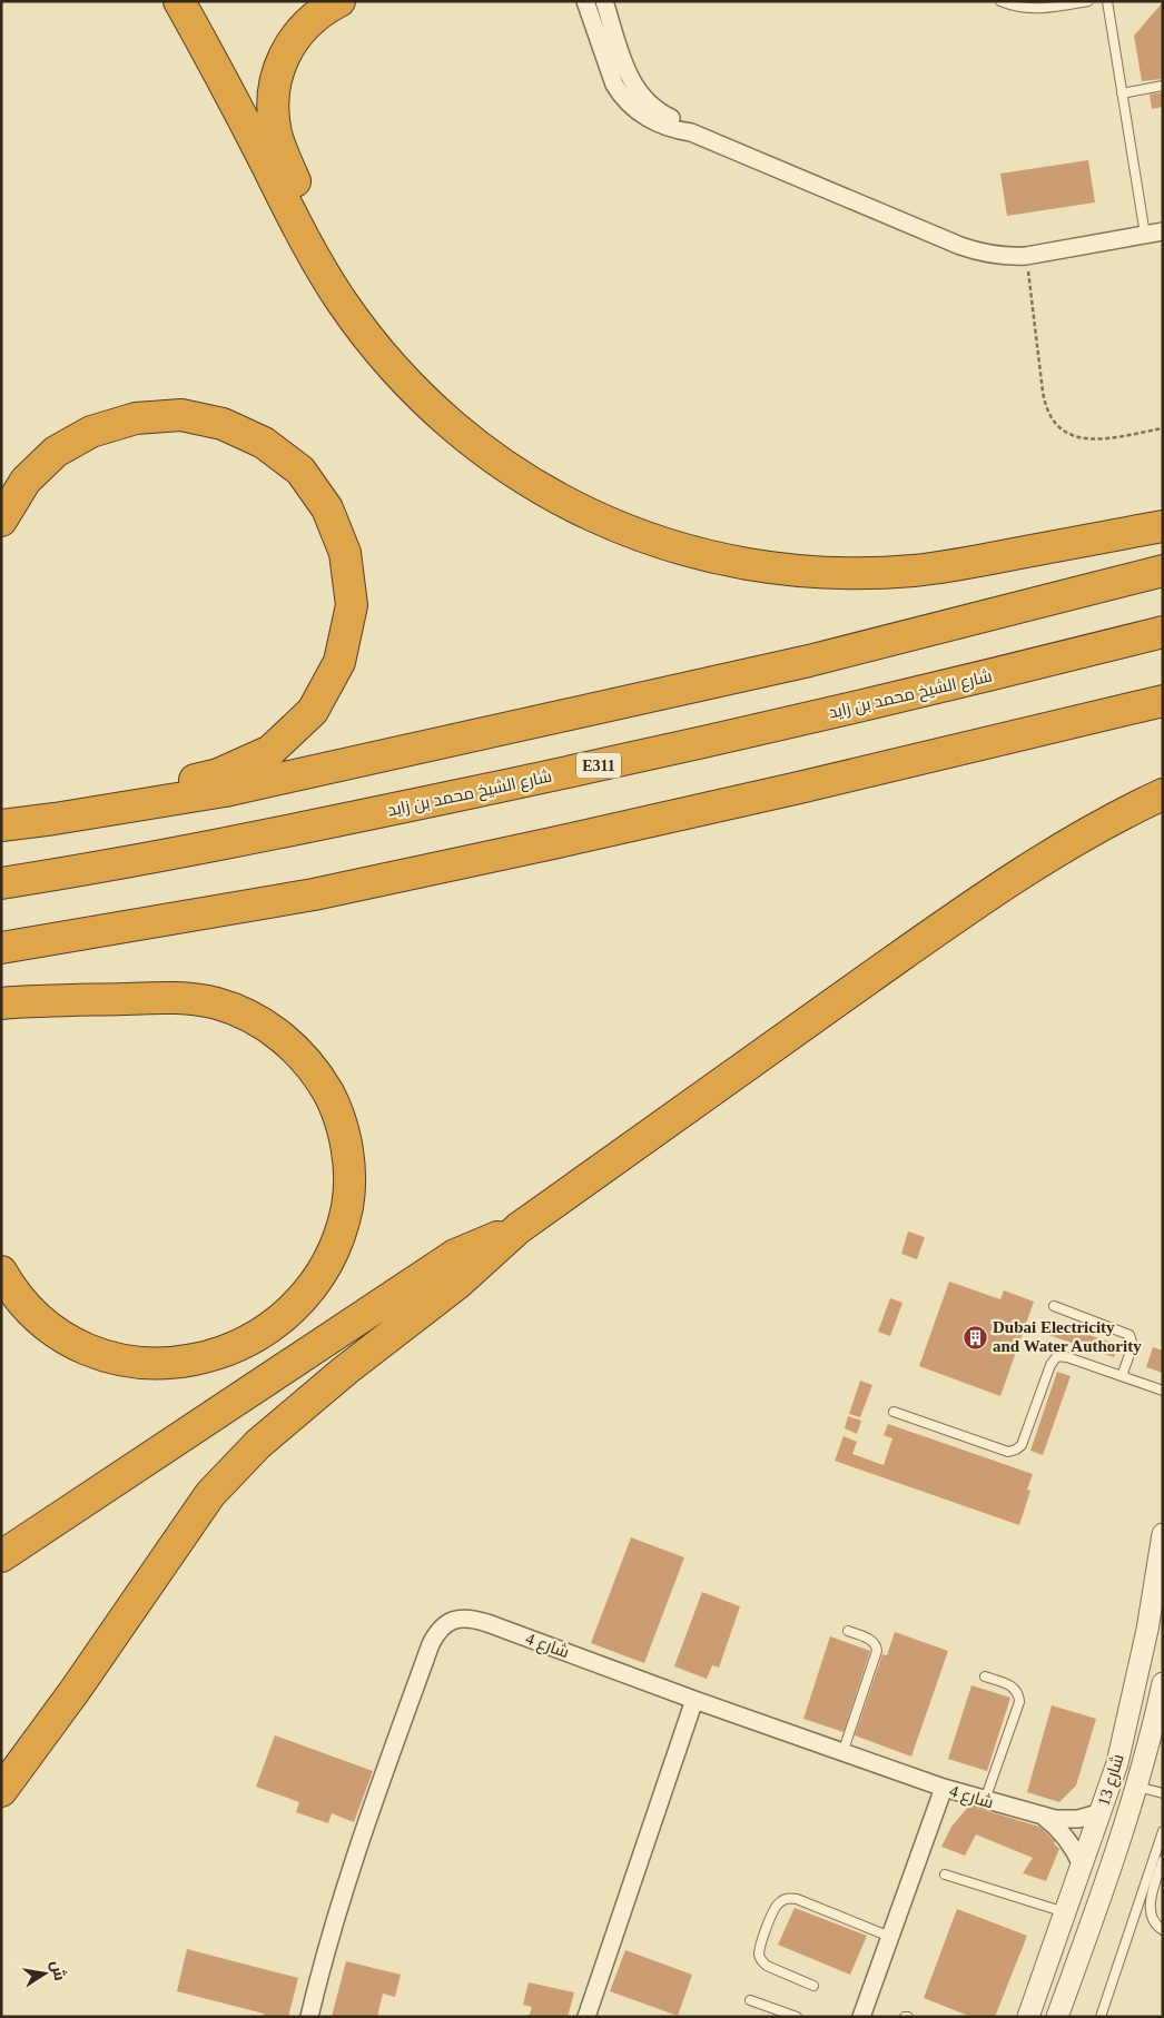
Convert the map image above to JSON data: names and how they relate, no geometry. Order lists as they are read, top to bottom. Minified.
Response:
{"streets":{"highway":["شارع الشيخ محمد بن زايد","E311"],"street":["شارع 4","شارع 13"]},"crossings":[["شارع 4","شارع 13"]],"places":{"building":["Dubai Electricity and Water Authority"]},"north":"right"}
